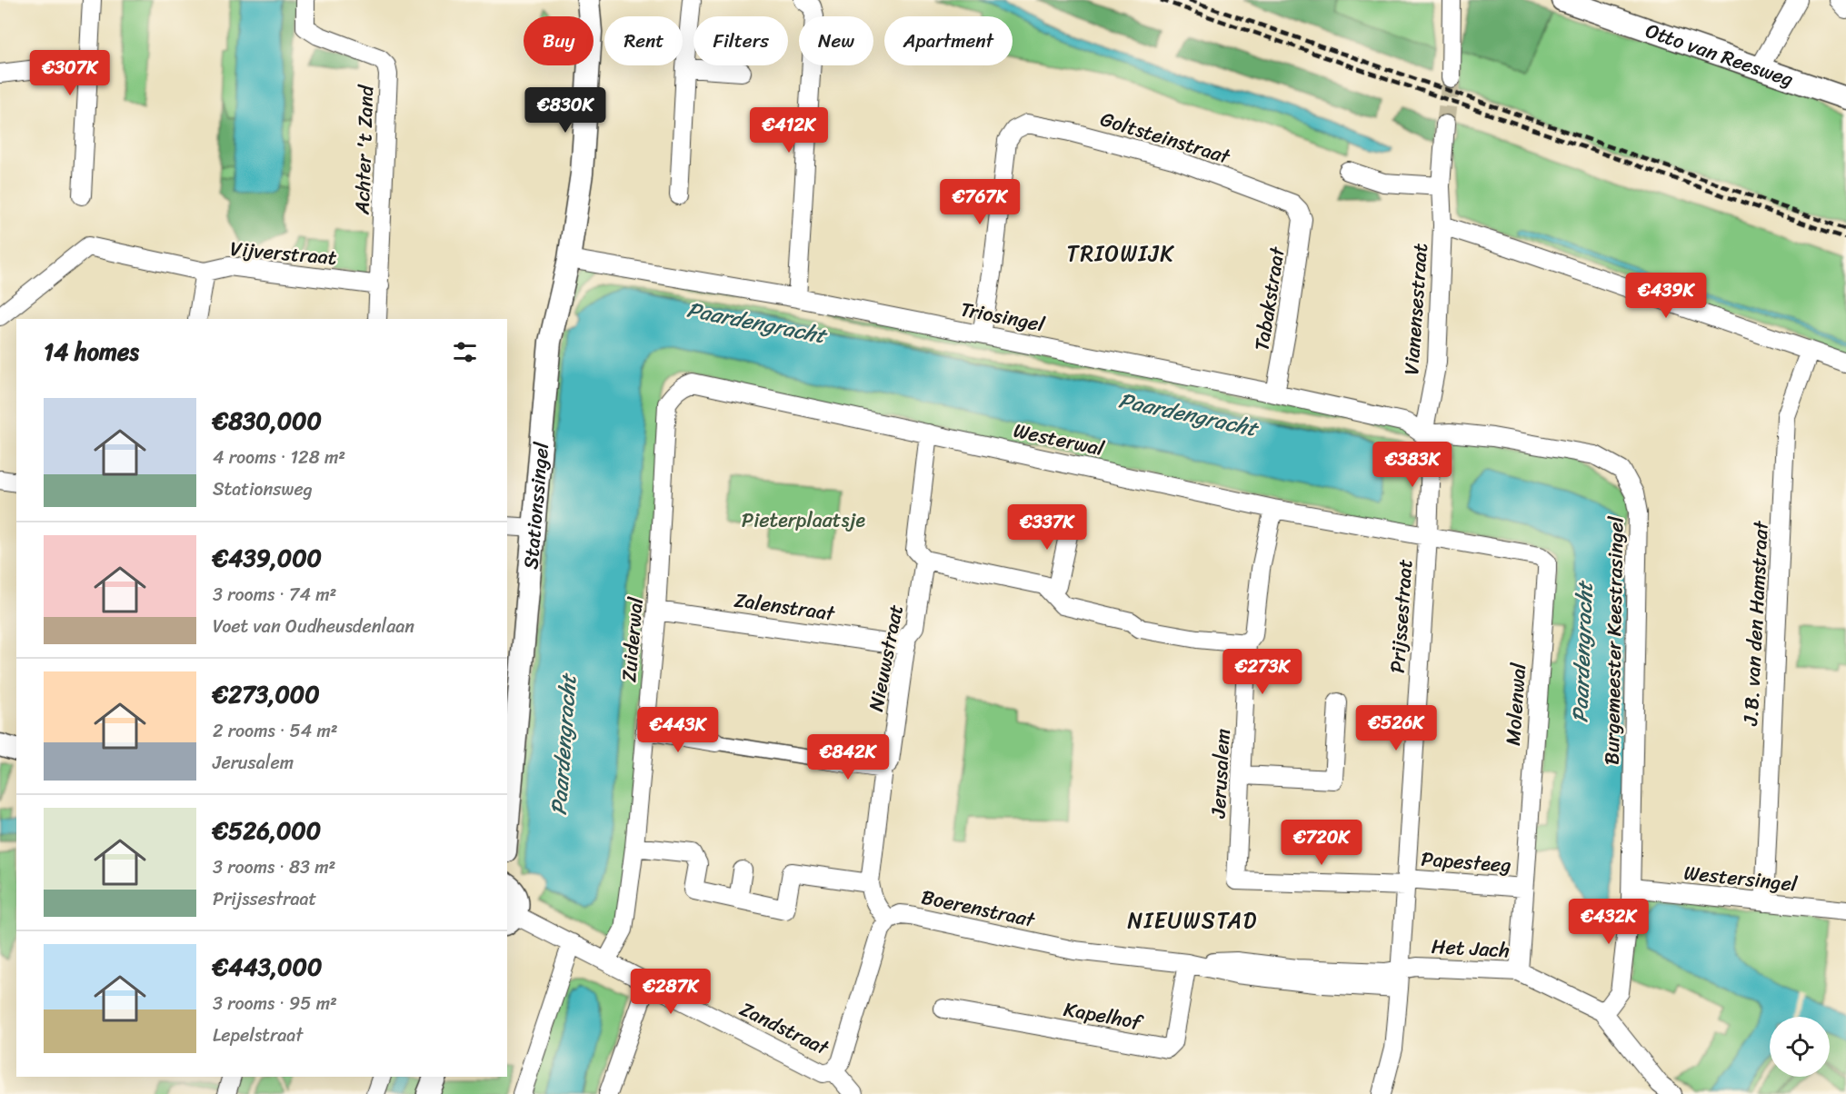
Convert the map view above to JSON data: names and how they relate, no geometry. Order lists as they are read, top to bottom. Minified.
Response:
{"streets":{"street":["Otto van Reesweg","Goltsteinstraat","Achter 't Zand","Vijverstraat","Tabakstraat","Vianensestraat","Triosingel","Westerwal","Stationssingel","Zalenstraat","Prijssestraat","J.B. van den Hamstraat","Zuiderwal","Burgemeester Keestrasingel","Nieuwstraat","Molenwal","Jerusalem","Papesteeg","Westersingel","Boerenstraat","Het Jach","Kapelhof","Zandstraat"]},"crossings":[["Goltsteinstraat","Tabakstraat"],["Goltsteinstraat","Triosingel"],["Achter 't Zand","Vijverstraat"],["Tabakstraat","Triosingel"],["Vianensestraat","Triosingel"],["Vianensestraat","Prijssestraat"],["Vianensestraat","Burgemeester Keestrasingel"],["Triosingel","Stationssingel"],["Triosingel","Prijssestraat"],["Triosingel","Burgemeester Keestrasingel"],["Westerwal","Prijssestraat"],["Westerwal","Zuiderwal"],["Westerwal","Nieuwstraat"],["Westerwal","Molenwal"],["Westerwal","Jerusalem"],["Zalenstraat","Zuiderwal"],["Zalenstraat","Nieuwstraat"],["Prijssestraat","Burgemeester Keestrasingel"],["Prijssestraat","Molenwal"],["Prijssestraat","Papesteeg"],["Prijssestraat","Boerenstraat"],["Prijssestraat","Het Jach"],["J.B. van den Hamstraat","Westersingel"],["Zuiderwal","Zandstraat"],["Burgemeester Keestrasingel","Westersingel"],["Burgemeester Keestrasingel","Het Jach"],["Nieuwstraat","Boerenstraat"],["Molenwal","Papesteeg"],["Molenwal","Het Jach"],["Jerusalem","Papesteeg"],["Boerenstraat","Het Jach"],["Boerenstraat","Kapelhof"]],"districts":["TRIOWIJK","NIEUWSTAD"],"water":["Paardengracht"],"parks":["Pieterplaatsje"],"page":{"chip":["Buy","Rent","Filters","New","Apartment"],"price":["€307K","€830K","€412K","€767K","€439K","€383K","€337K","€273K","€526K","€443K","€842K","€720K","€432K","€287K"],"heading":"14 homes","list":[{"name":"€830,000","note":"4 rooms · 128 m² · Stationsweg"},{"name":"€439,000","note":"3 rooms · 74 m² · Voet van Oudheusdenlaan"},{"name":"€273,000","note":"2 rooms · 54 m² · Jerusalem"},{"name":"€526,000","note":"3 rooms · 83 m² · Prijssestraat"},{"name":"€443,000","note":"3 rooms · 95 m² · Lepelstraat"}]}}
